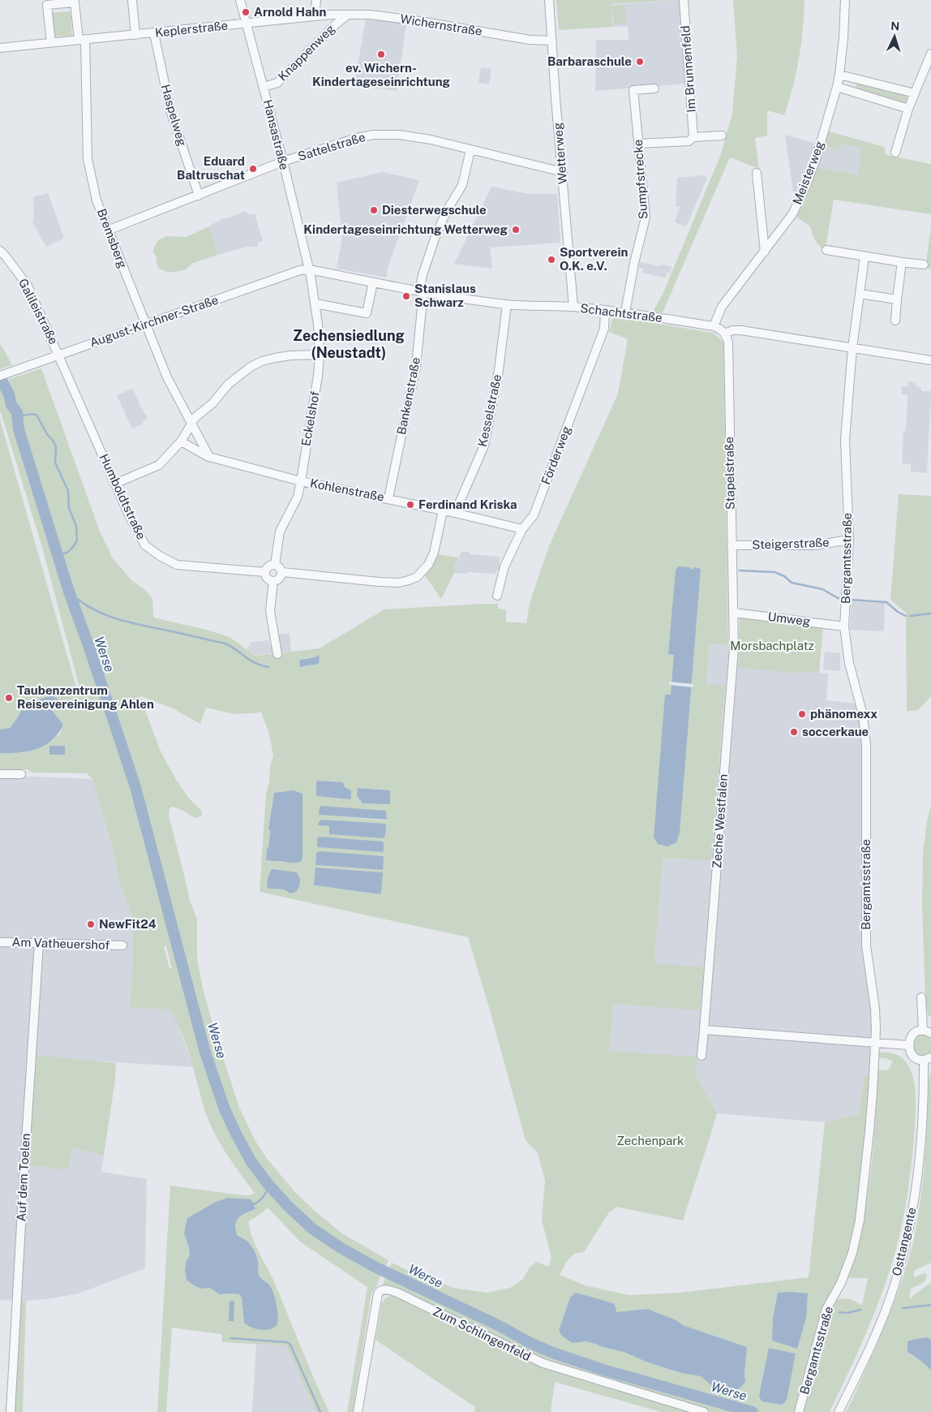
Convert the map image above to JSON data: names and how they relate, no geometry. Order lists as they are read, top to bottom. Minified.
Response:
{"streets":{"street":["Wichernstraße","Keplerstraße","Knappenweg","Im Brunnenfeld","Haspelweg","Hansastraße","Sattelstraße","Wetterweg","Meisterweg","Sumpfstrecke","Bremsberg","Galileistraße","Schachtstraße","August-Kirchner-Straße","Bankenstraße","Kesselstraße","Eckelshof","Förderweg","Stapelstraße","Kohlenstraße","Humboldtstraße","Steigerstraße","Bergamtsstraße","Umweg","Zeche Westfalen","Am Vatheuershof","Auf dem Toelen","Osttangente","Zum Schlingenfeld"]},"crossings":[["Wichernstraße","Keplerstraße"],["Wichernstraße","Knappenweg"],["Wichernstraße","Hansastraße"],["Wichernstraße","Wetterweg"],["Keplerstraße","Haspelweg"],["Keplerstraße","Hansastraße"],["Keplerstraße","Bremsberg"],["Knappenweg","Hansastraße"],["Haspelweg","Sattelstraße"],["Hansastraße","Sattelstraße"],["Hansastraße","Schachtstraße"],["Hansastraße","August-Kirchner-Straße"],["Hansastraße","Eckelshof"],["Sattelstraße","Wetterweg"],["Sattelstraße","Bremsberg"],["Sattelstraße","Bankenstraße"],["Wetterweg","Schachtstraße"],["Meisterweg","Schachtstraße"],["Sumpfstrecke","Schachtstraße"],["Bremsberg","August-Kirchner-Straße"],["Galileistraße","August-Kirchner-Straße"],["Galileistraße","Humboldtstraße"],["Schachtstraße","August-Kirchner-Straße"],["Schachtstraße","Bankenstraße"],["Schachtstraße","Kesselstraße"],["Schachtstraße","Eckelshof"],["Schachtstraße","Förderweg"],["Schachtstraße","Stapelstraße"],["August-Kirchner-Straße","Eckelshof"],["August-Kirchner-Straße","Humboldtstraße"],["Bankenstraße","Kohlenstraße"],["Kesselstraße","Kohlenstraße"],["Eckelshof","Kohlenstraße"],["Eckelshof","Humboldtstraße"],["Förderweg","Kohlenstraße"],["Stapelstraße","Steigerstraße"],["Stapelstraße","Umweg"],["Stapelstraße","Zeche Westfalen"],["Steigerstraße","Bergamtsstraße"],["Bergamtsstraße","Umweg"],["Umweg","Zeche Westfalen"],["Am Vatheuershof","Auf dem Toelen"]],"districts":["Zechensiedlung (Neustadt)"],"water":["Werse"],"parks":["Morsbachplatz","Zechenpark"],"places":["Arnold Hahn","ev. Wichern- Kindertageseinrichtung","Barbaraschule","Eduard Baltruschat","Diesterwegschule","Kindertageseinrichtung Wetterweg","Sportverein O.K. e.V.","Stanislaus Schwarz","Ferdinand Kriska","Taubenzentrum Reisevereinigung Ahlen","phänomexx","soccerkaue","NewFit24"],"north":"top"}
